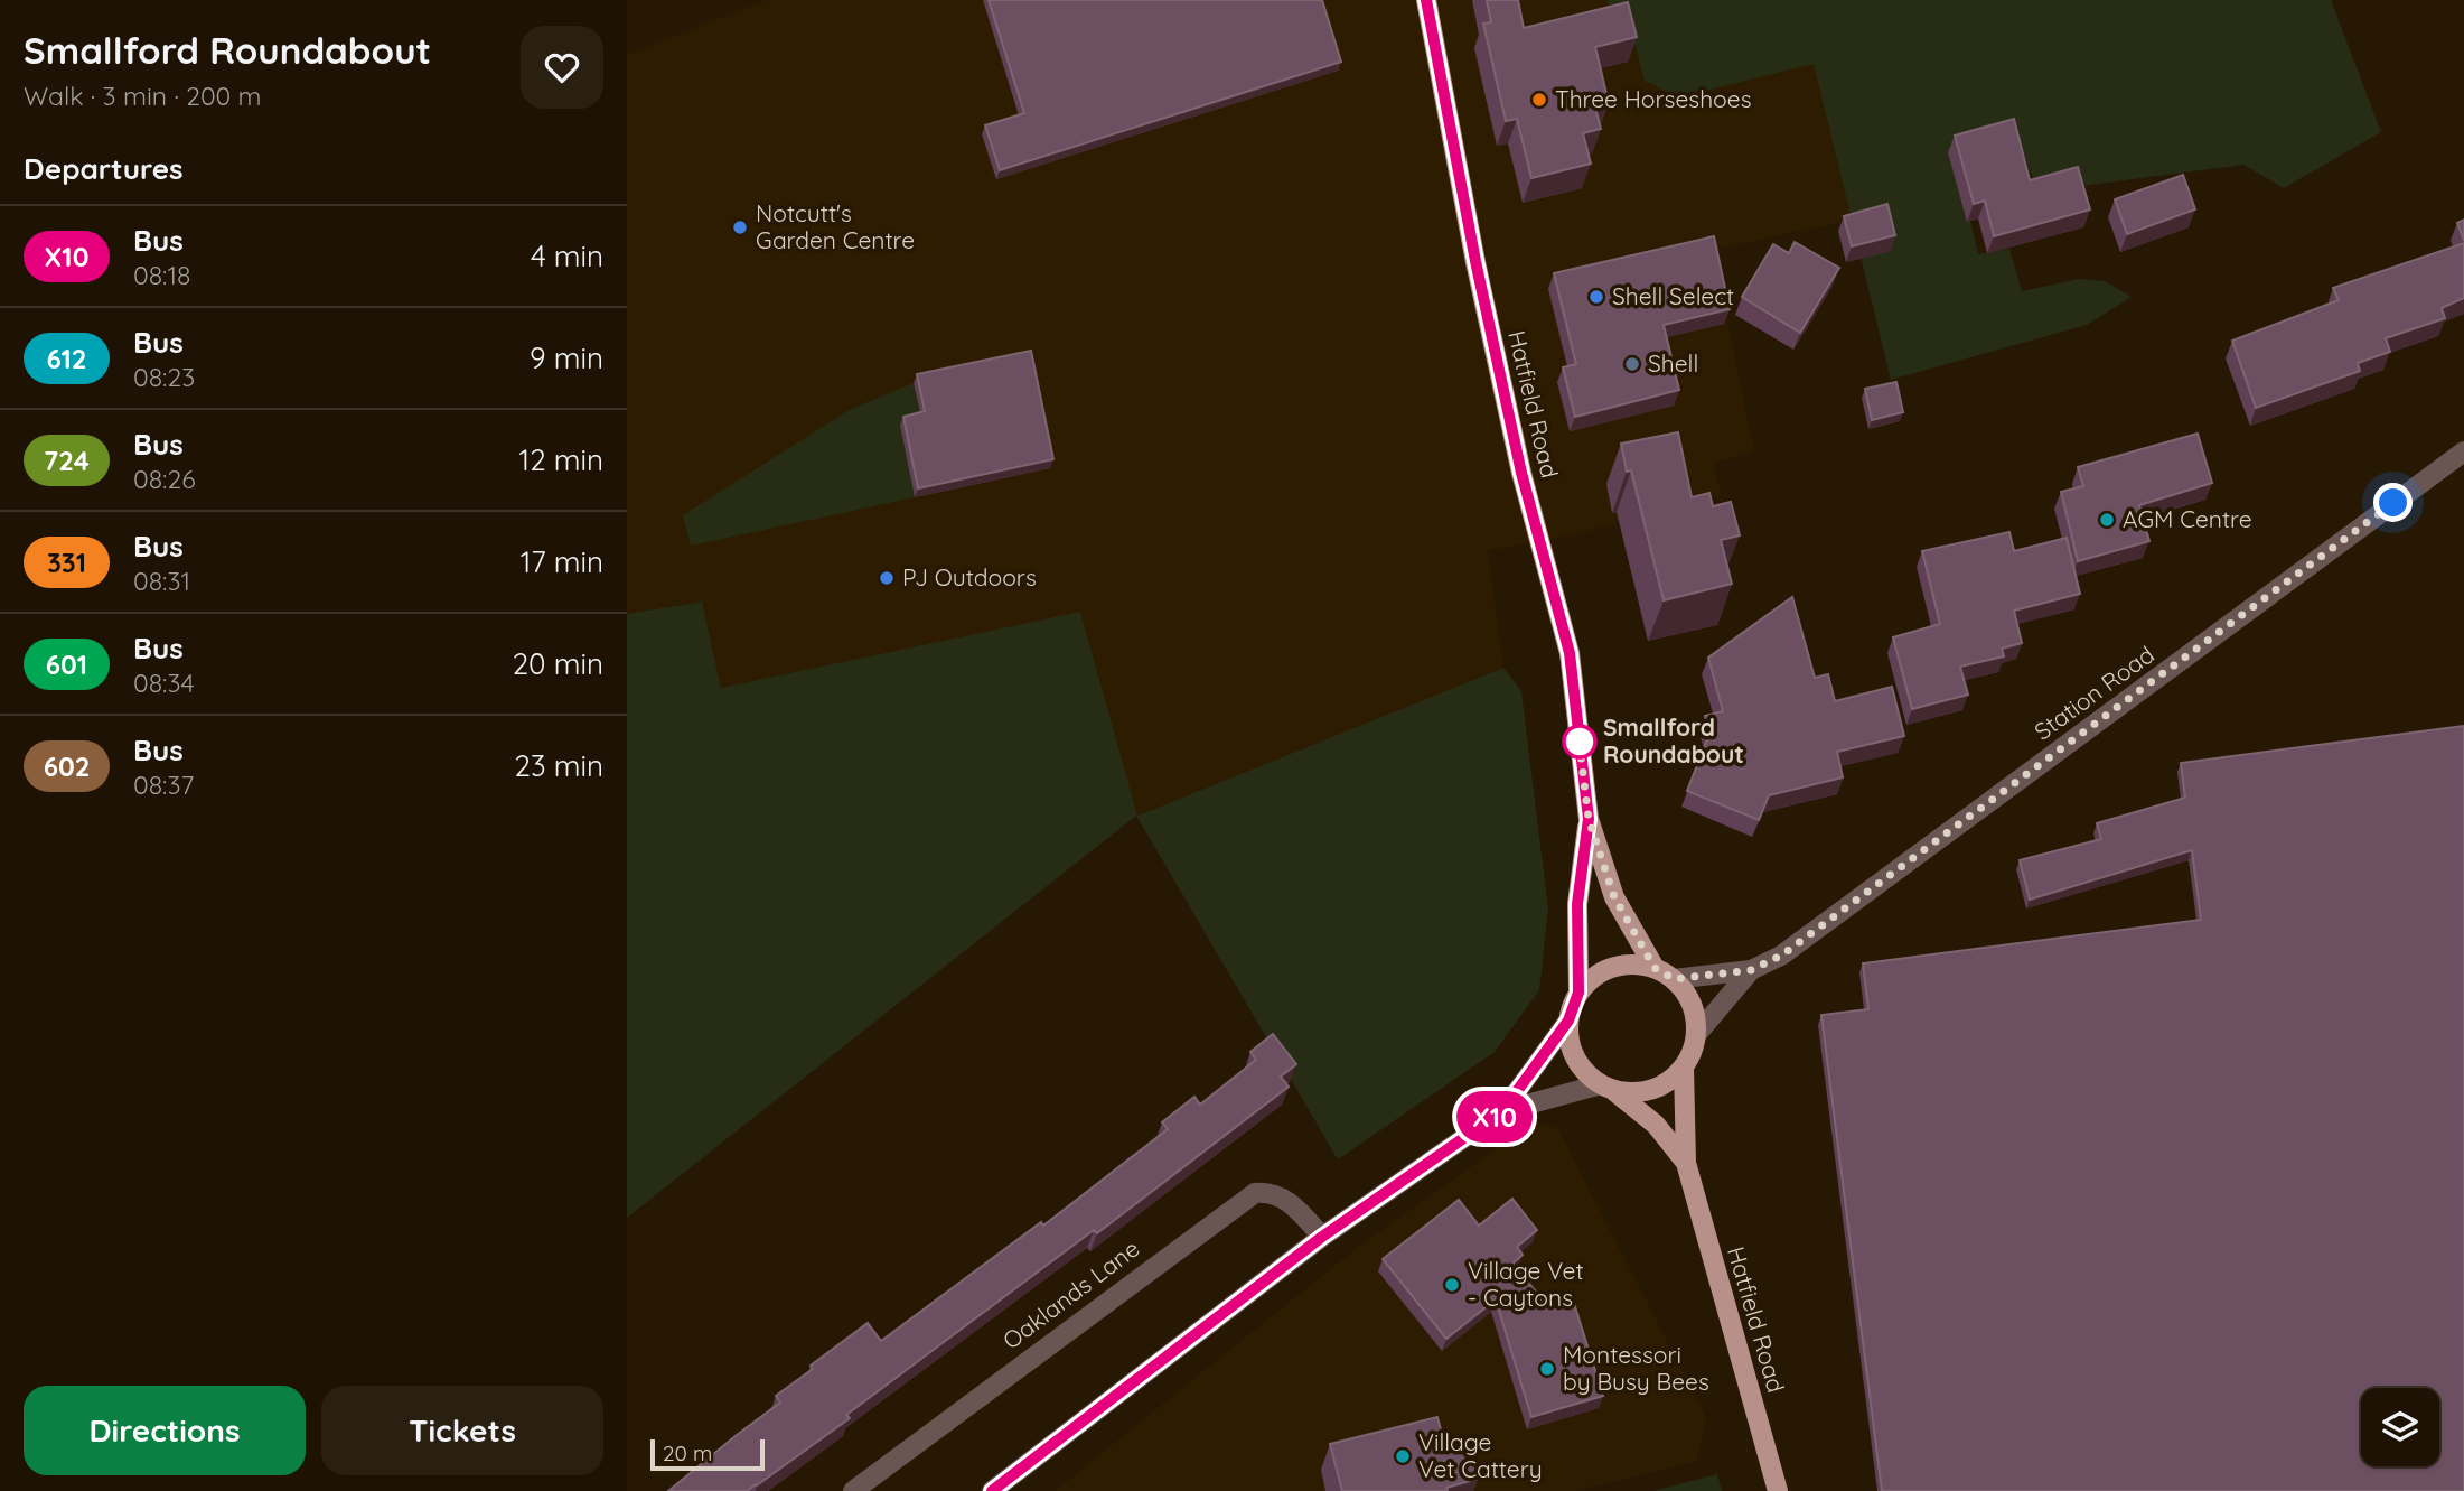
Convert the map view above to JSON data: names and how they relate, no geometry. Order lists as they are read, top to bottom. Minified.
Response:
{"streets":{"main road":["Hatfield Road"],"street":["Station Road","Oaklands Lane"]},"crossings":[["Hatfield Road","Station Road"]],"places":["Three Horseshoes","Notcutt's Garden Centre","Shell Select","Shell","AGM Centre","PJ Outdoors","Smallford Roundabout","Village Vet - Caytons","Montessori by Busy Bees","Village Vet Cattery"],"lines":["bus line X10"],"scale_bar":"20 m","page":{"heading":[["Smallford Roundabout","Walk · 3 min · 200 m"],"Departures"],"on_map":"X10","list":[{"mark":"X10","name":"Bus","note":"08:18","value":"4 min"},{"mark":"612","name":"Bus","note":"08:23","value":"9 min"},{"mark":"724","name":"Bus","note":"08:26","value":"12 min"},{"mark":"331","name":"Bus","note":"08:31","value":"17 min"},{"mark":"601","name":"Bus","note":"08:34","value":"20 min"},{"mark":"602","name":"Bus","note":"08:37","value":"23 min"}],"buttons":["Directions","Tickets"],"scale":"20 m"}}
